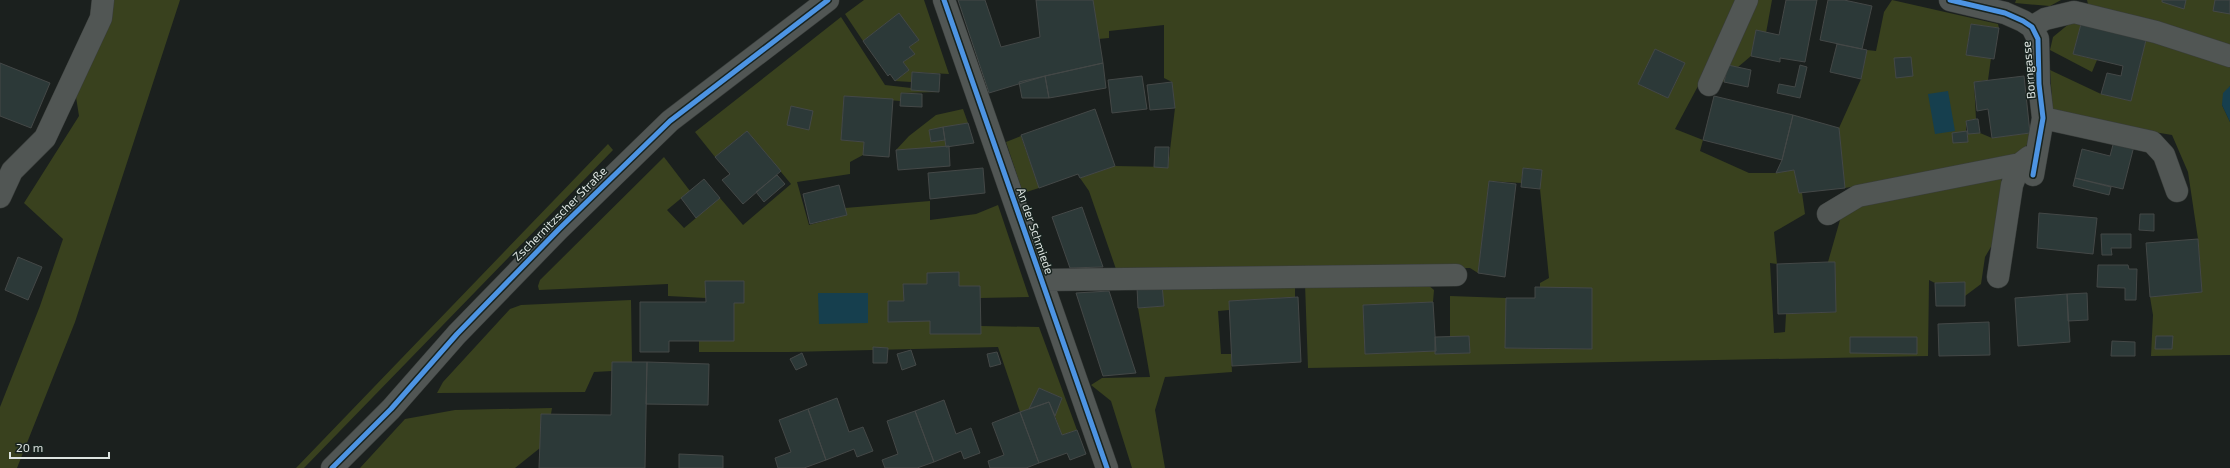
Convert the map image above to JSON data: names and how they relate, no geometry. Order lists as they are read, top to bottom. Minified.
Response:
{"streets":{"street":["Borngasse","Zschernitzscher Straße","An der Schmiede"]},"scale_bar":"20 m"}
